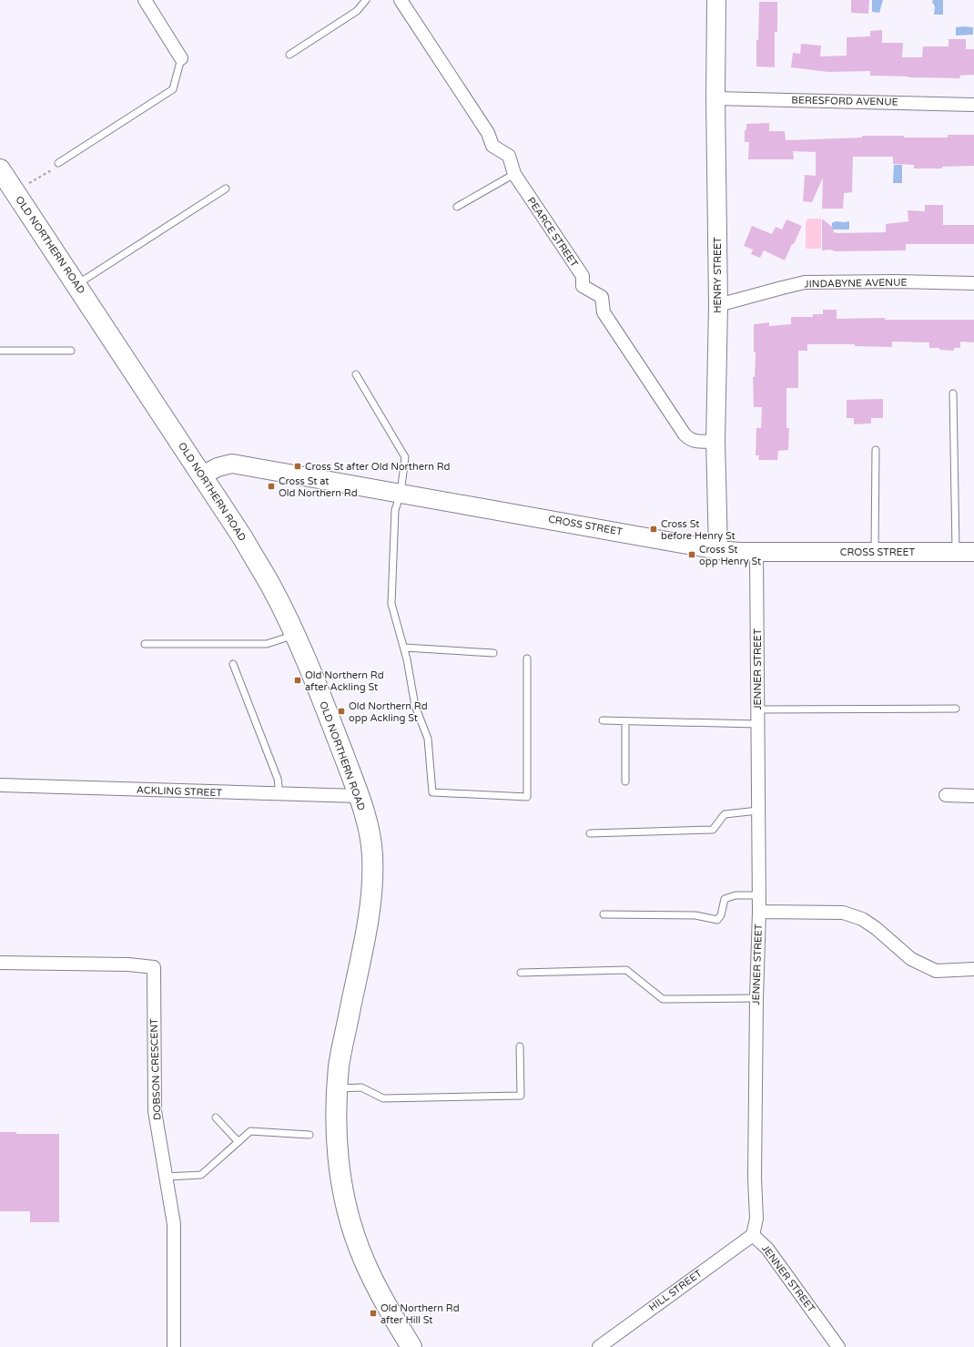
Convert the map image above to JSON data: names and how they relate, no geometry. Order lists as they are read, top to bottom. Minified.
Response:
{"streets":{"main road":["OLD NORTHERN ROAD"],"street":["BERESFORD AVENUE","PEARCE STREET","HENRY STREET","JINDABYNE AVENUE","CROSS STREET","JENNER STREET","ACKLING STREET","DOBSON CRESCENT","HILL STREET"]},"crossings":[["BERESFORD AVENUE","HENRY STREET"],["PEARCE STREET","HENRY STREET"],["OLD NORTHERN ROAD","CROSS STREET"],["OLD NORTHERN ROAD","ACKLING STREET"],["HENRY STREET","JINDABYNE AVENUE"],["HENRY STREET","CROSS STREET"],["CROSS STREET","JENNER STREET"],["JENNER STREET","HILL STREET"]],"places":{"transit":["Cross St after Old Northern Rd","Cross St at Old Northern Rd","Cross St before Henry St","Cross St opp Henry St","Old Northern Rd after Ackling St","Old Northern Rd opp Ackling St","Old Northern Rd after Hill St"]}}
